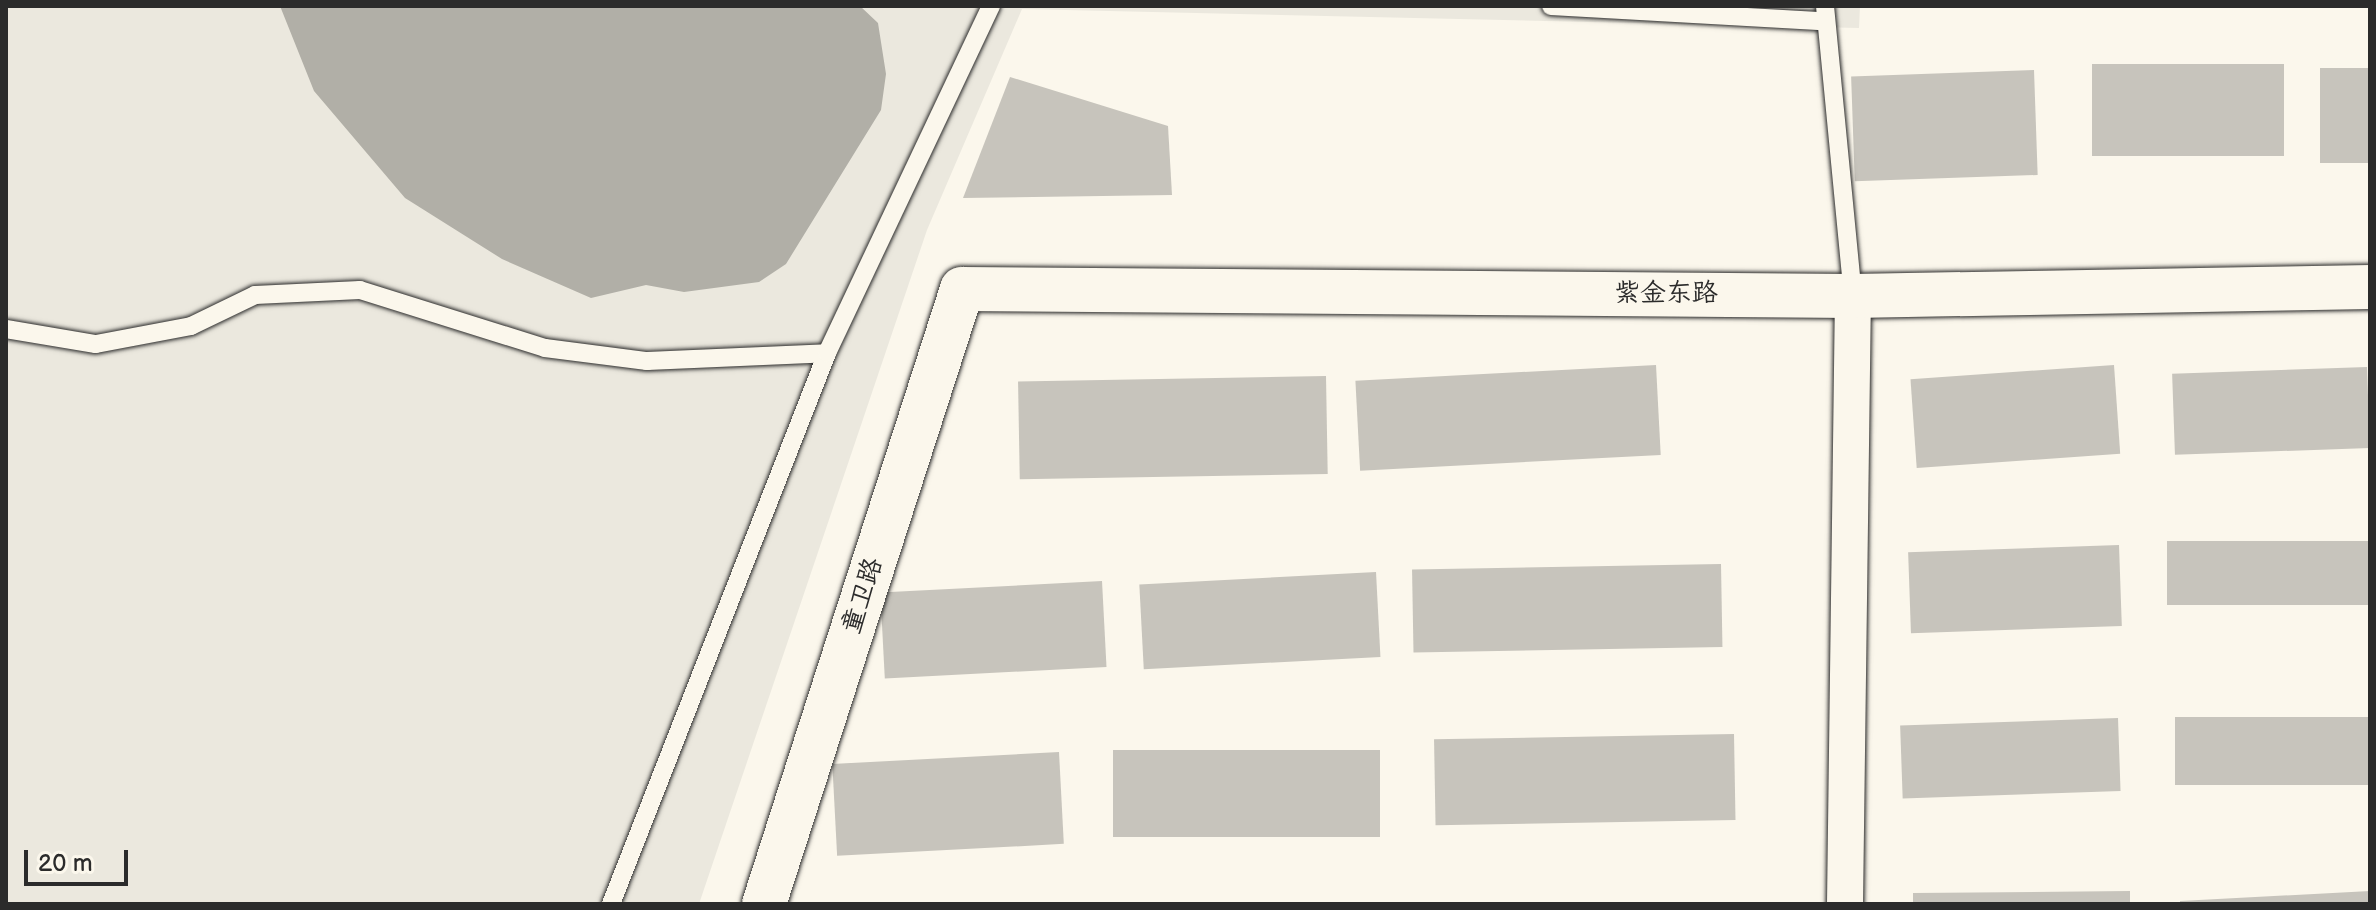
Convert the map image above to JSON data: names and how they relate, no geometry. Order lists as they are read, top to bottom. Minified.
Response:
{"streets":{"street":["紫金东路","童卫路"]},"crossings":[["紫金东路","童卫路"]],"scale_bar":"20 m"}
